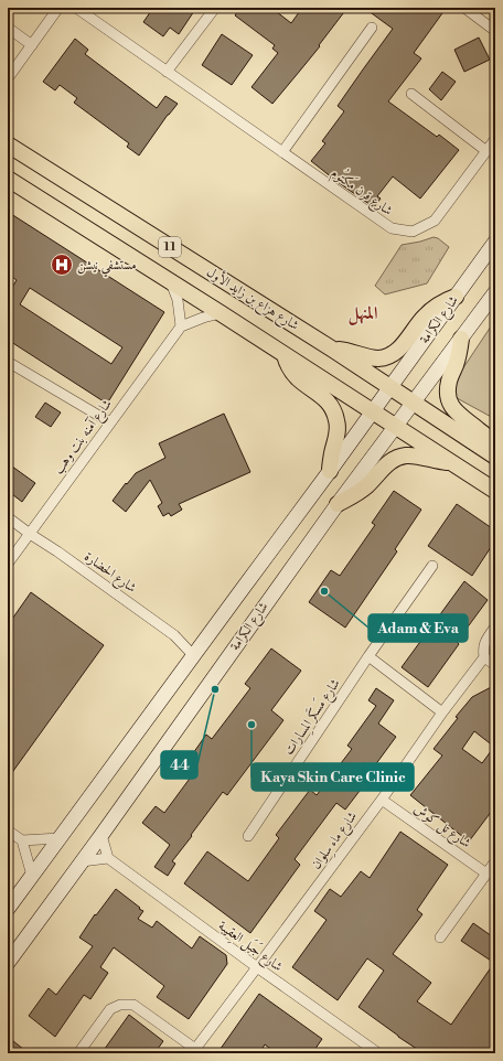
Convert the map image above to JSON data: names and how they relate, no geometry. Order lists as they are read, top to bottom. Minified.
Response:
{"streets":{"main road":["11","شارع هزاع بن زايد الأول","شارع الكرامة"],"street":["شارع قرن مَكتُوم","شارع آمنه بنت وهب","شارع الحضارة","شارع مَسكَر المِسارات","شارع تل كوش","شارع ماء سِلوان","شارع جَبَل العِقيبة"]},"crossings":[["11","شارع الكرامة"],["شارع هزاع بن زايد الأول","شارع الكرامة"],["شارع الكرامة","شارع الحضارة"],["شارع آمنه بنت وهب","شارع الحضارة"],["شارع تل كوش","شارع ماء سِلوان"],["شارع ماء سِلوان","شارع جَبَل العِقيبة"]],"districts":["المنهل"],"places":{"hospital":["مستشفي نيشن"],"other":["Adam & Eva","44","Kaya Skin Care Clinic"]}}
